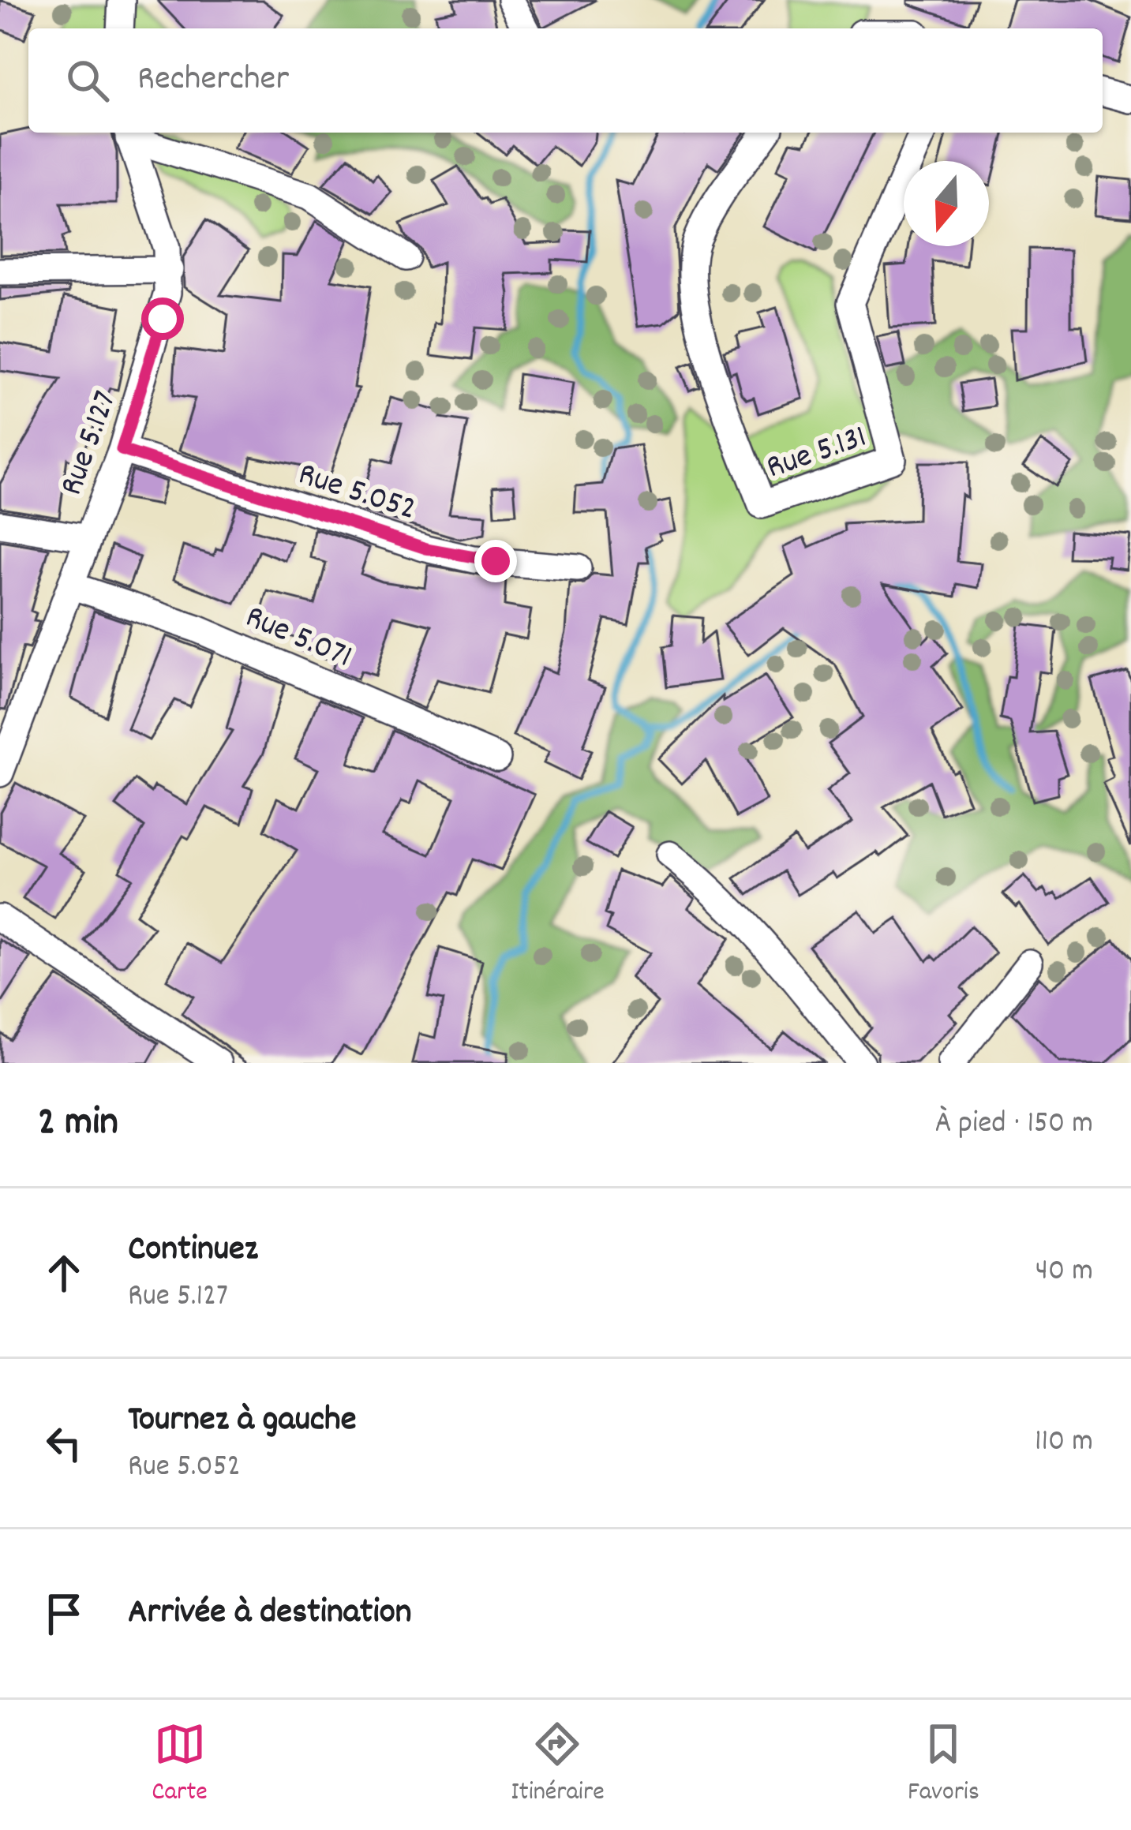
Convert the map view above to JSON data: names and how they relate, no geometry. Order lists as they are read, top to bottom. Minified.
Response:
{"streets":{"street":["Rue 5.127","Rue 5.131","Rue 5.052","Rue 5.071"]},"crossings":[["Rue 5.127","Rue 5.052"],["Rue 5.127","Rue 5.071"]],"north":"bottom","page":{"search":"Rechercher","heading":["2 min","À pied · 150 m"],"list":[["Continuez","Rue 5.127","40 m"],["Tournez à gauche","Rue 5.052","110 m"],"Arrivée à destination"],"nav":["Carte","Itinéraire","Favoris"]}}
